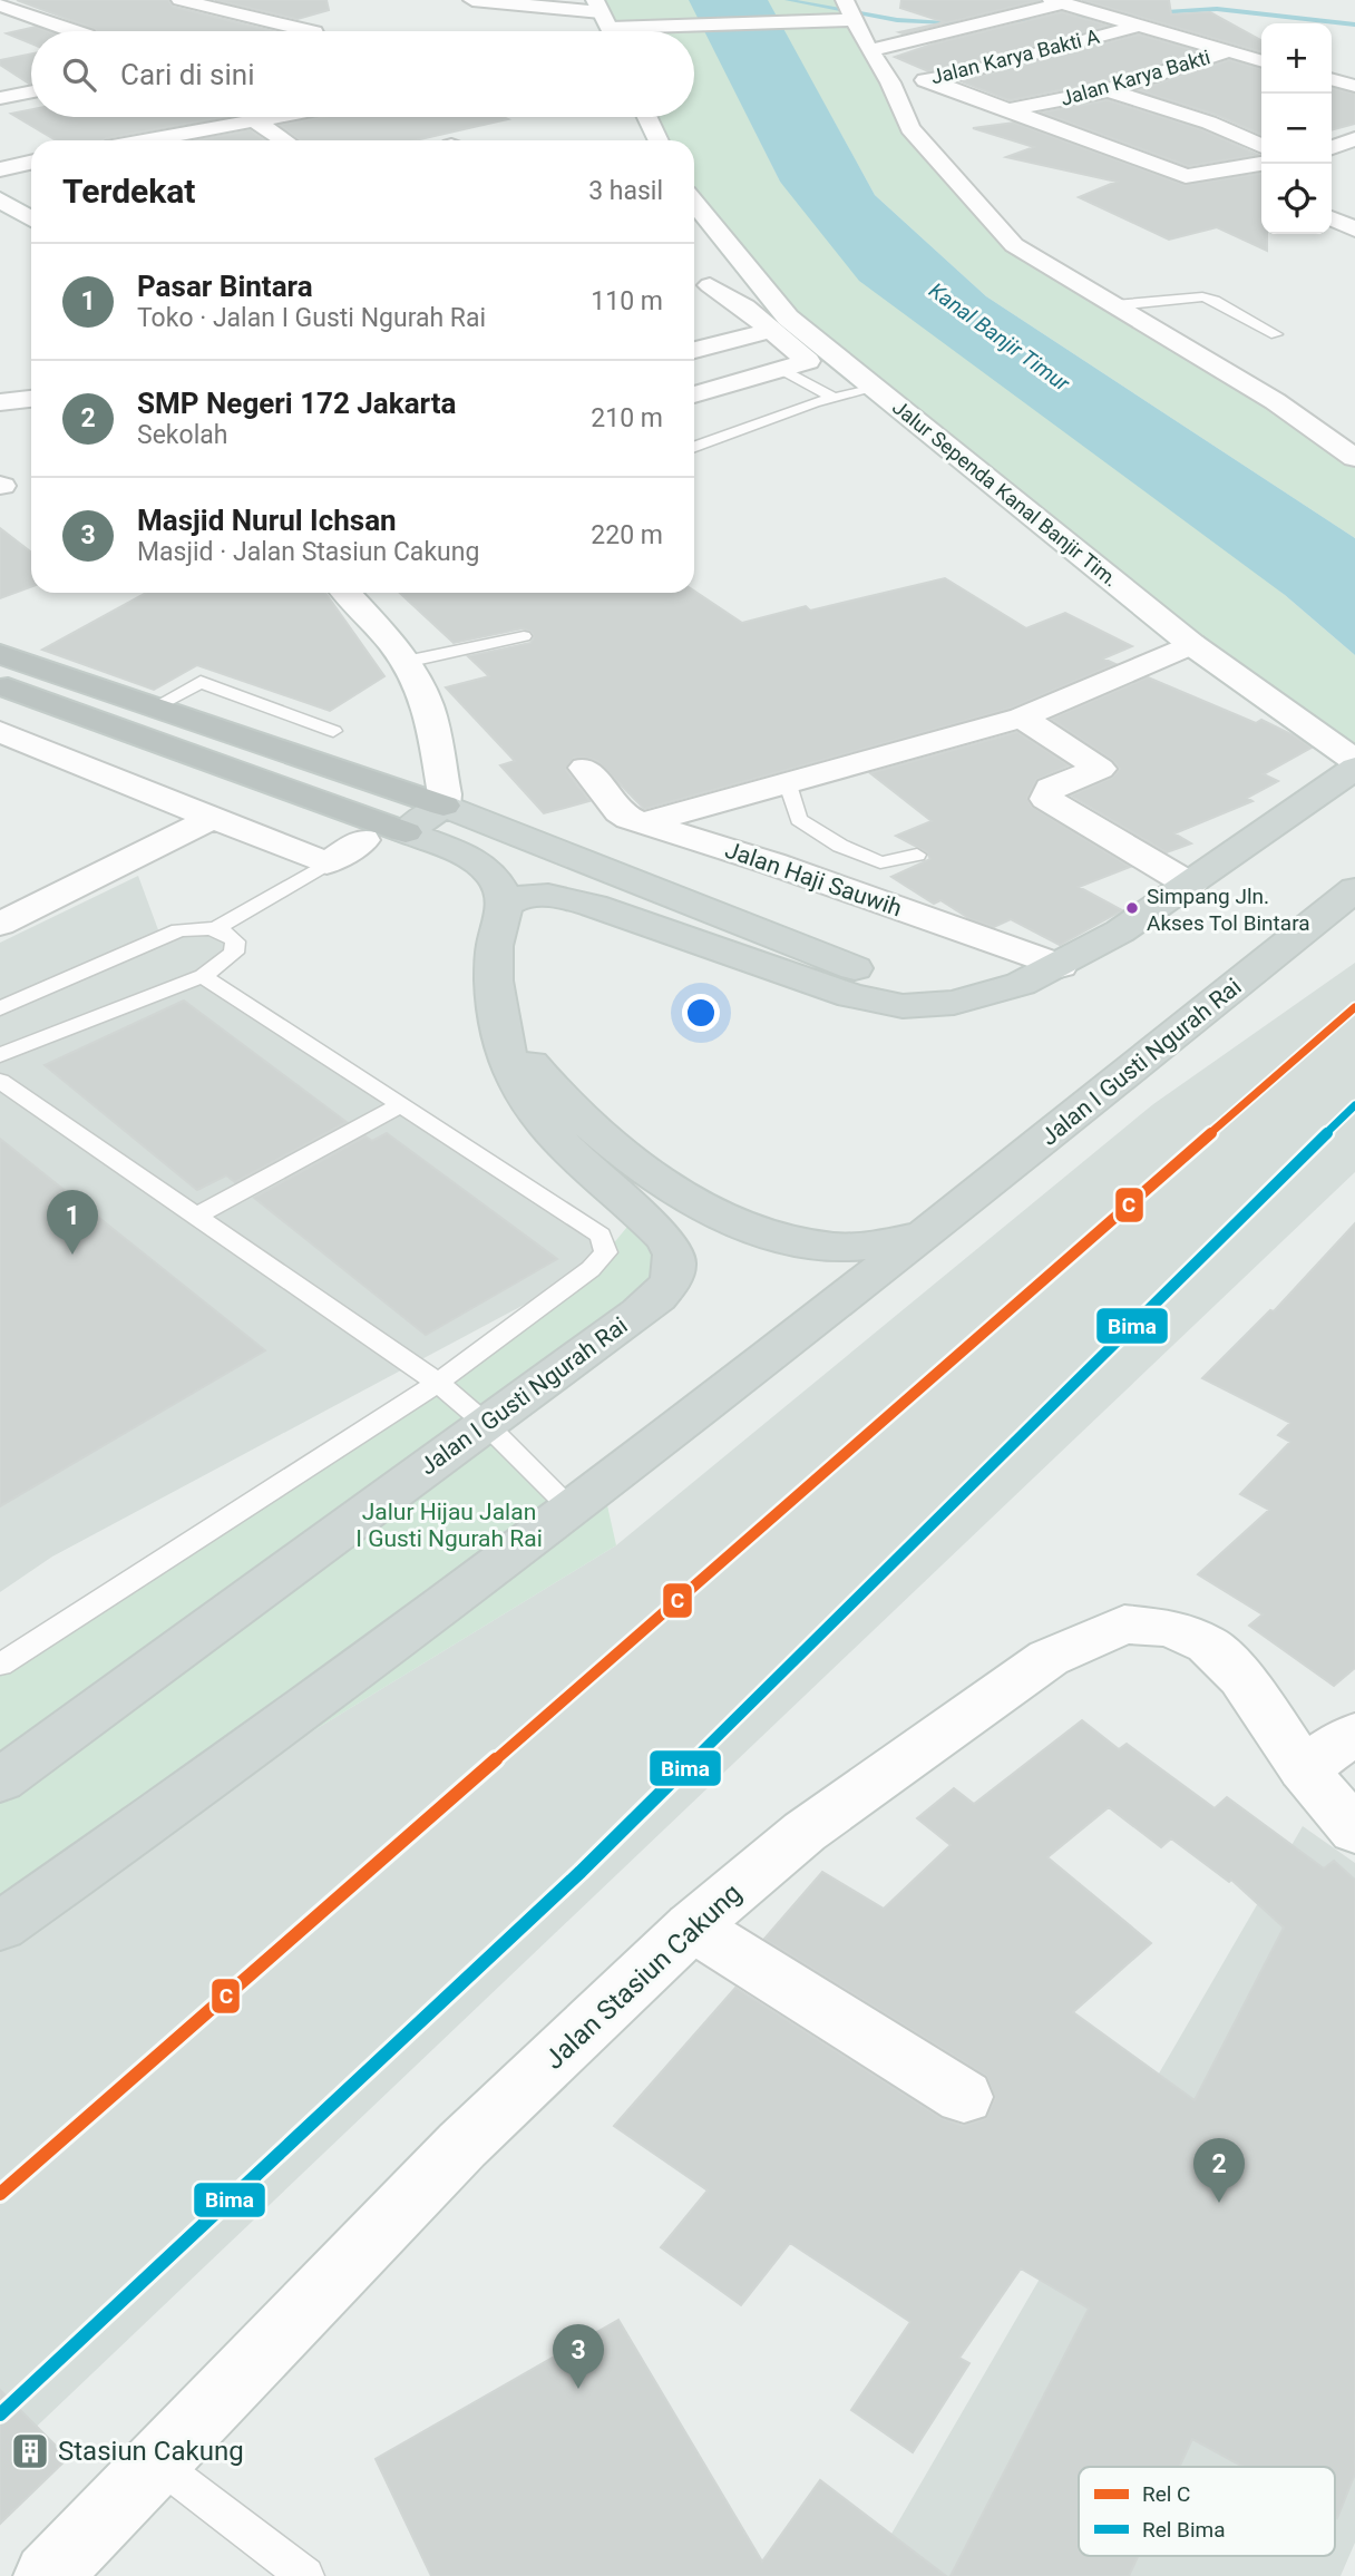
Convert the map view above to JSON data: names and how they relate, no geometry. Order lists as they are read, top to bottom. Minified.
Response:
{"streets":{"main road":["Jalan I Gusti Ngurah Rai"],"street":["Jalan Karya Bakti A","Jalan Karya Bakti","Jalur Sependa Kanal Banjir Tim.","Jalan Haji Sauwih","Jalan Stasiun Cakung"]},"crossings":[["Jalan Karya Bakti A","Jalan Karya Bakti"]],"water":["Kanal Banjir Timur"],"parks":["Jalur Hijau Jalan I Gusti Ngurah Rai"],"places":{"other":["Simpang Jln. Akses Tol Bintara"],"building":["Stasiun Cakung"]},"lines":["rail line C","rail line Bima"],"legend":["Rel C","Rel Bima"],"page":{"map_buttons":["+","−"],"search":"Cari di sini","heading":["Terdekat","3 hasil"],"list":[{"mark":"1","name":"Pasar Bintara","note":"Toko · Jalan I Gusti Ngurah Rai","value":"110 m"},{"mark":"2","name":"SMP Negeri 172 Jakarta","note":"Sekolah","value":"210 m"},{"mark":"3","name":"Masjid Nurul Ichsan","note":"Masjid · Jalan Stasiun Cakung","value":"220 m"}],"pins":["1","2","3"]}}
